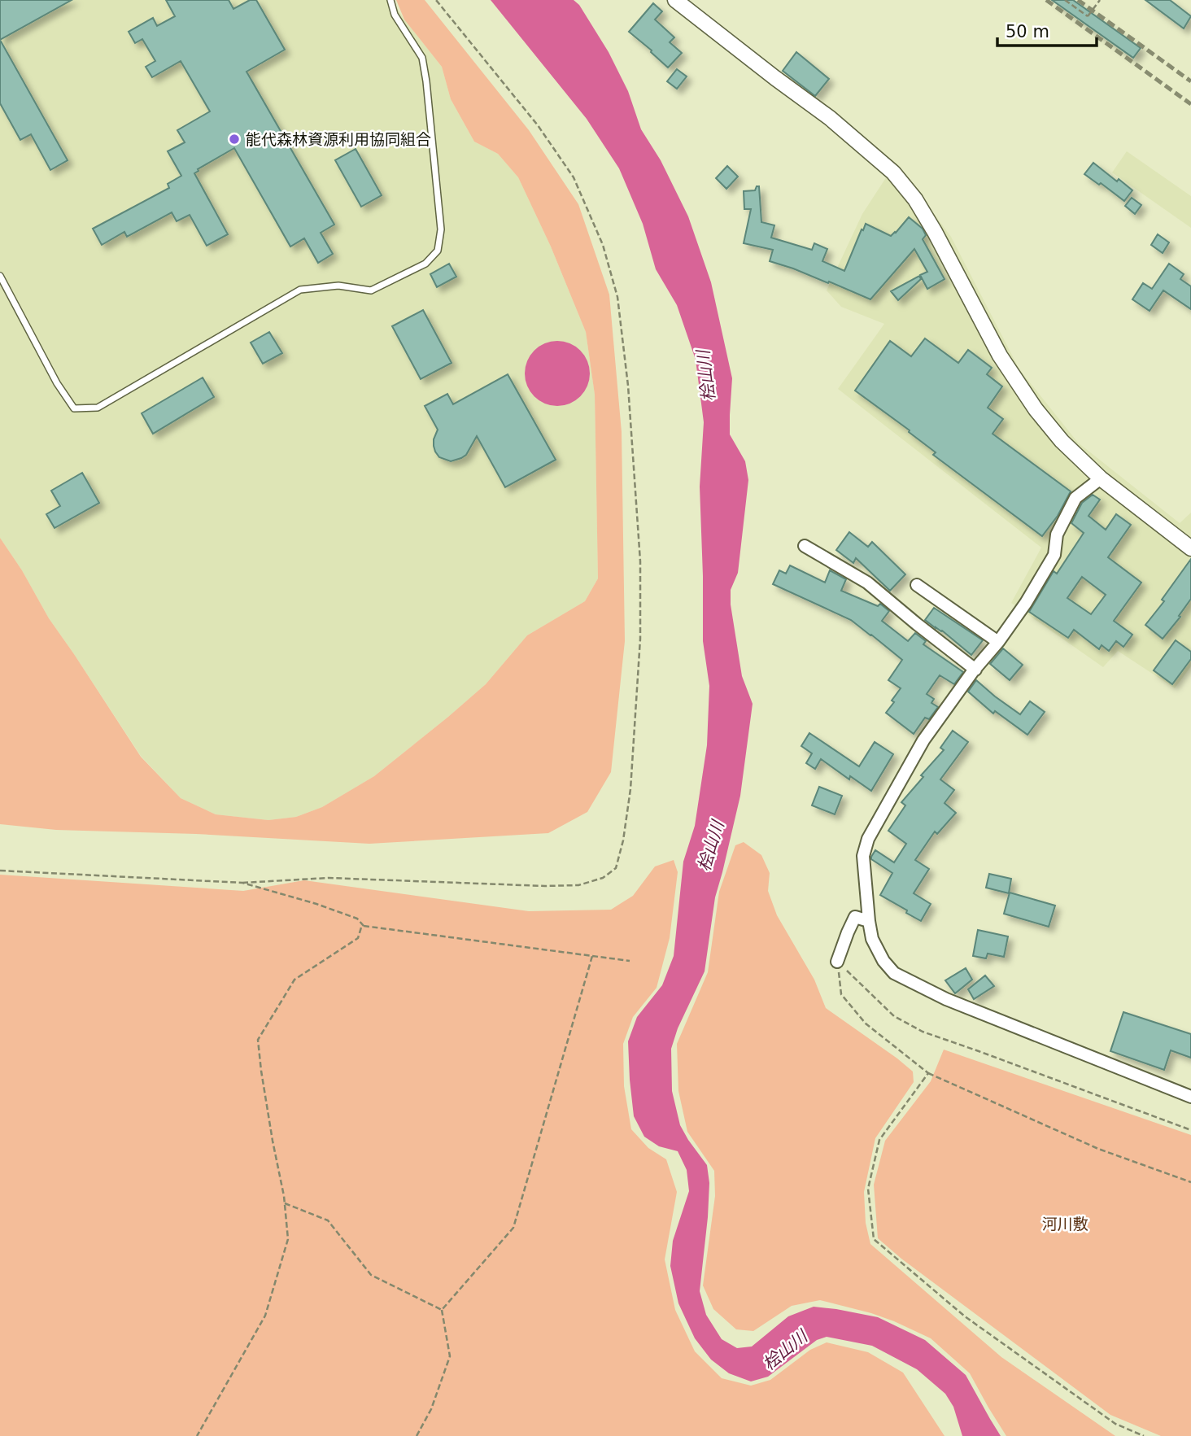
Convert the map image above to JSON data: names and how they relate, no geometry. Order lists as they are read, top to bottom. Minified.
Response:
{"water":["桧山川"],"parks":["河川敷"],"places":["能代森林資源利用協同組合"],"scale_bar":"50 m"}
